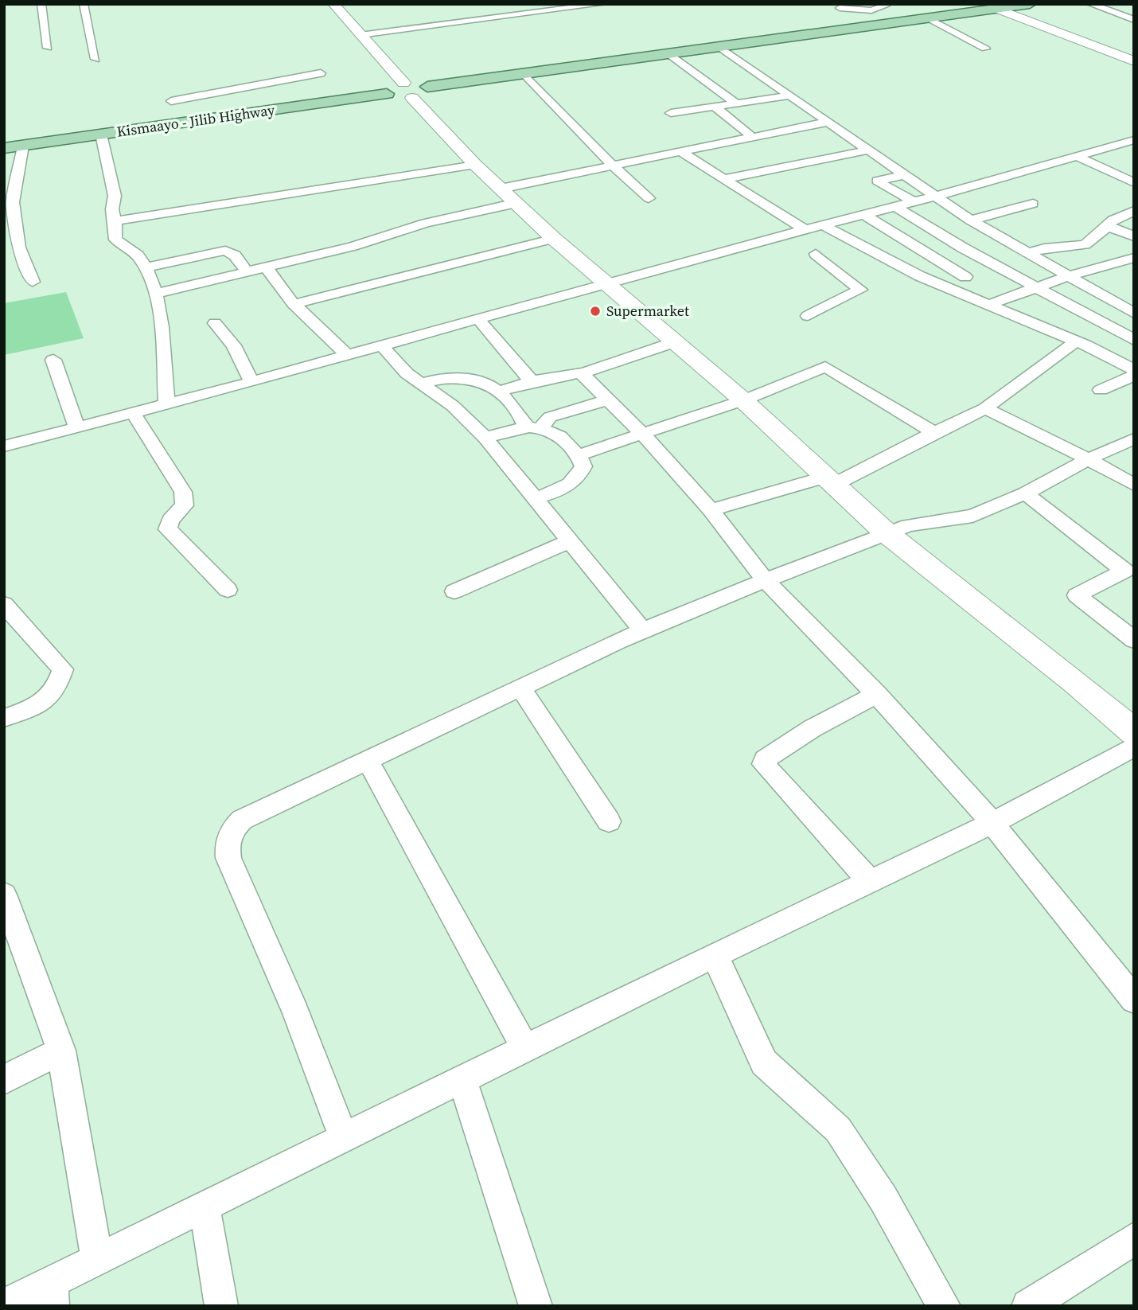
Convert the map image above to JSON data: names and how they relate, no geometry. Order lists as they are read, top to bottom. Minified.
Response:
{"streets":{"main road":["Kismaayo - Jilib Highway"]},"places":["Supermarket"]}
